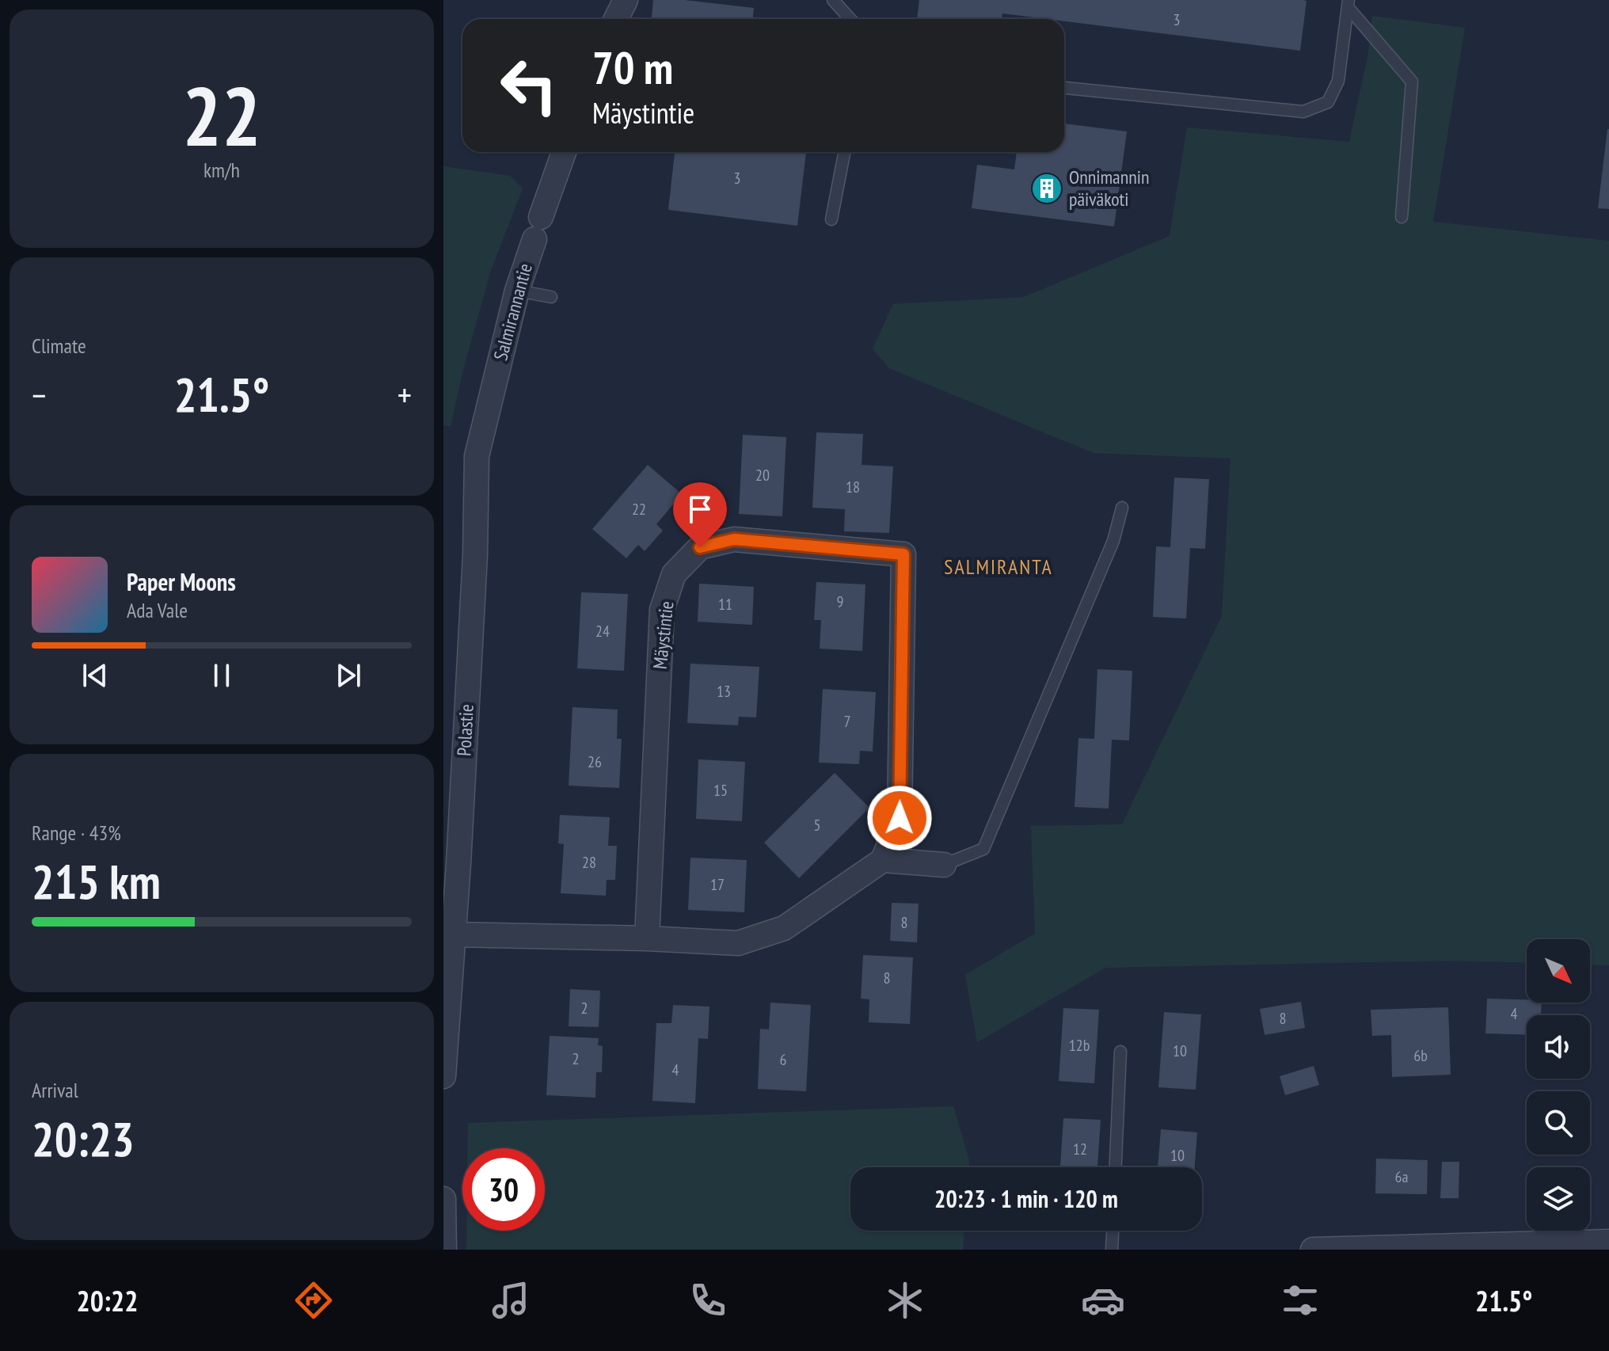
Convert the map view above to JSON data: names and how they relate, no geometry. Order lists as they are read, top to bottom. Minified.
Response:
{"streets":{"street":["Salmirannantie","Mäystintie","Polastie"]},"crossings":[["Salmirannantie","Polastie"]],"districts":["SALMIRANTA"],"places":{"building":["Onnimannin päiväkoti"]},"house_numbers":["3","3","20","18","22","9","11","24","13","7","26","15","5","28","17","8","8","2","4","8","12b","10","6b","2","6","4","12","10","6a"],"north":"bottom right","page":{"tile":[["22","km/h"],"Climate",["Range · 43%","215 km"],["Arrival","20:23"]],"turn":["70 m","Mäystintie"],"heat":["−","21.5°","+"],"song":["Paper Moons","Ada Vale"],"limit":"30","trip":"20:23 · 1 min · 120 m","tabs":["20:22","21.5°"]}}
